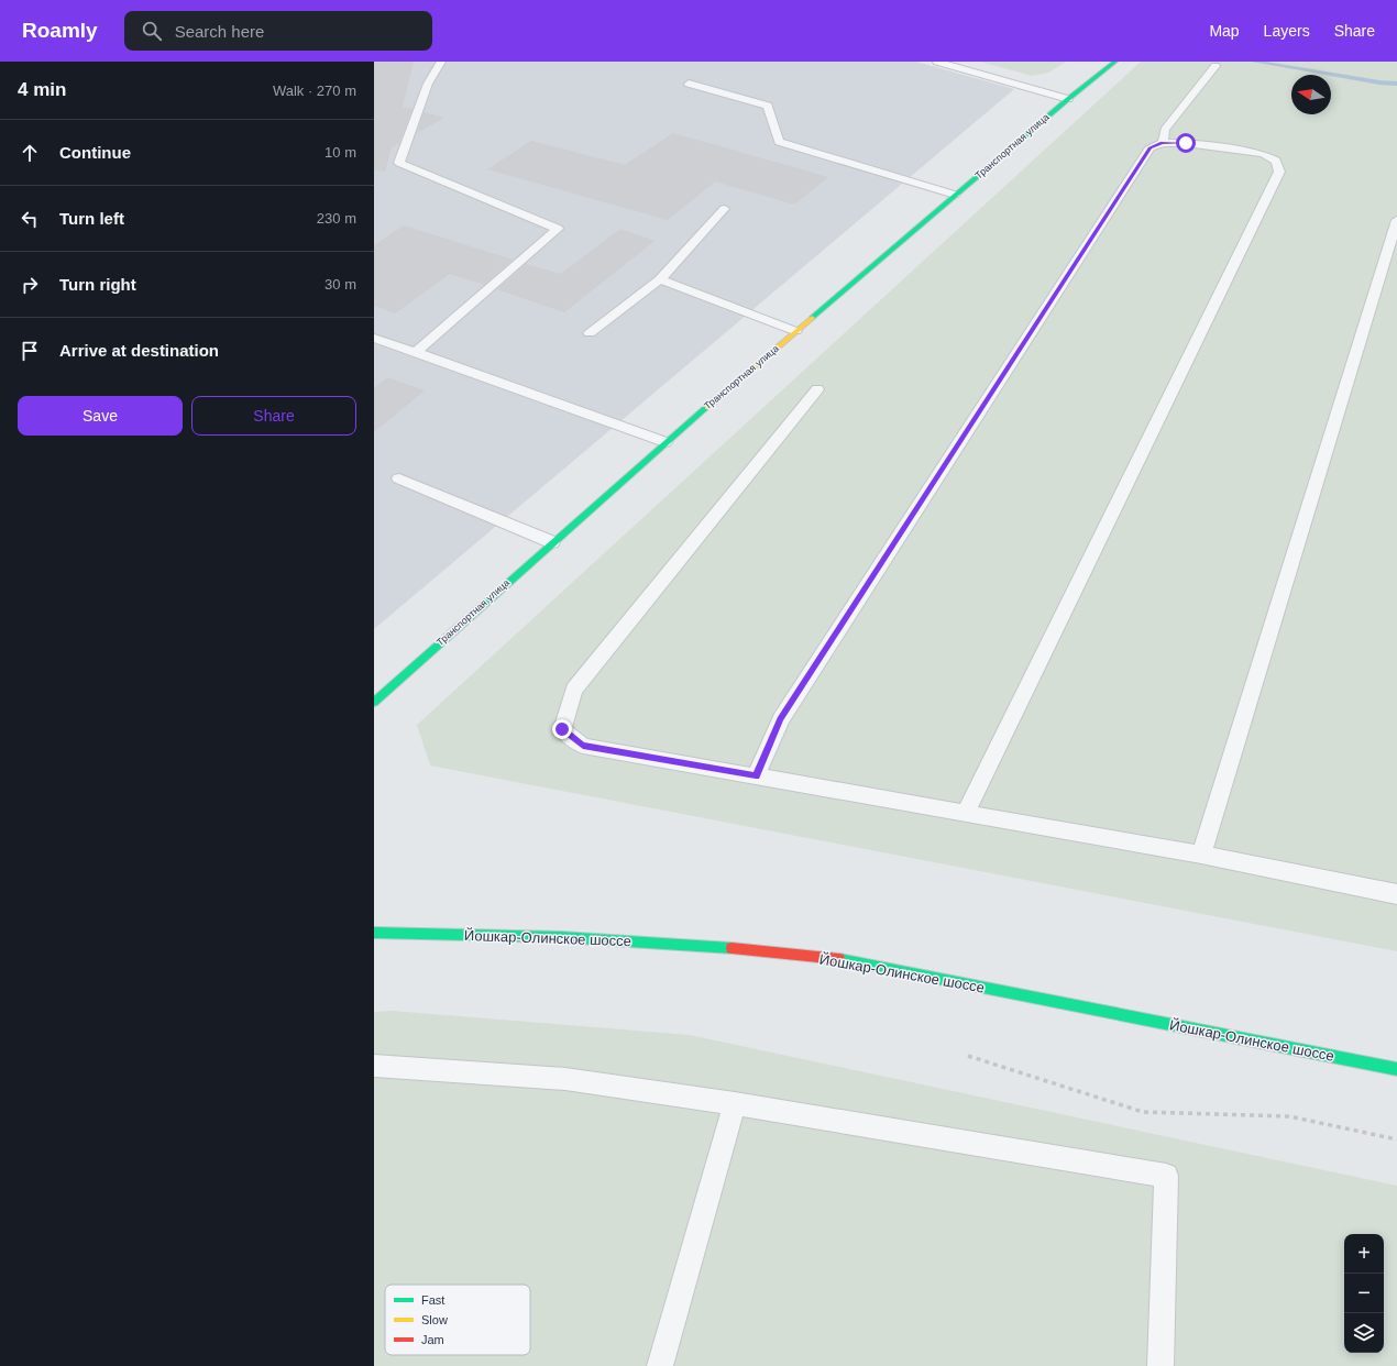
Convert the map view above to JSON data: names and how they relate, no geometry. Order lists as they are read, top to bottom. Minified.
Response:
{"streets":{"main road":["Транспортная улица","Йошкар-Олинское шоссе"]},"legend":["Fast","Slow","Jam"],"north":"left","page":{"header":"Roamly","search":"Search here","nav":["Map","Layers","Share"],"heading":["4 min","Walk · 270 m"],"list":[["Continue","10 m"],["Turn left","230 m"],["Turn right","30 m"],"Arrive at destination"],"buttons":["Save","Share"],"map_buttons":["+","−"]}}
